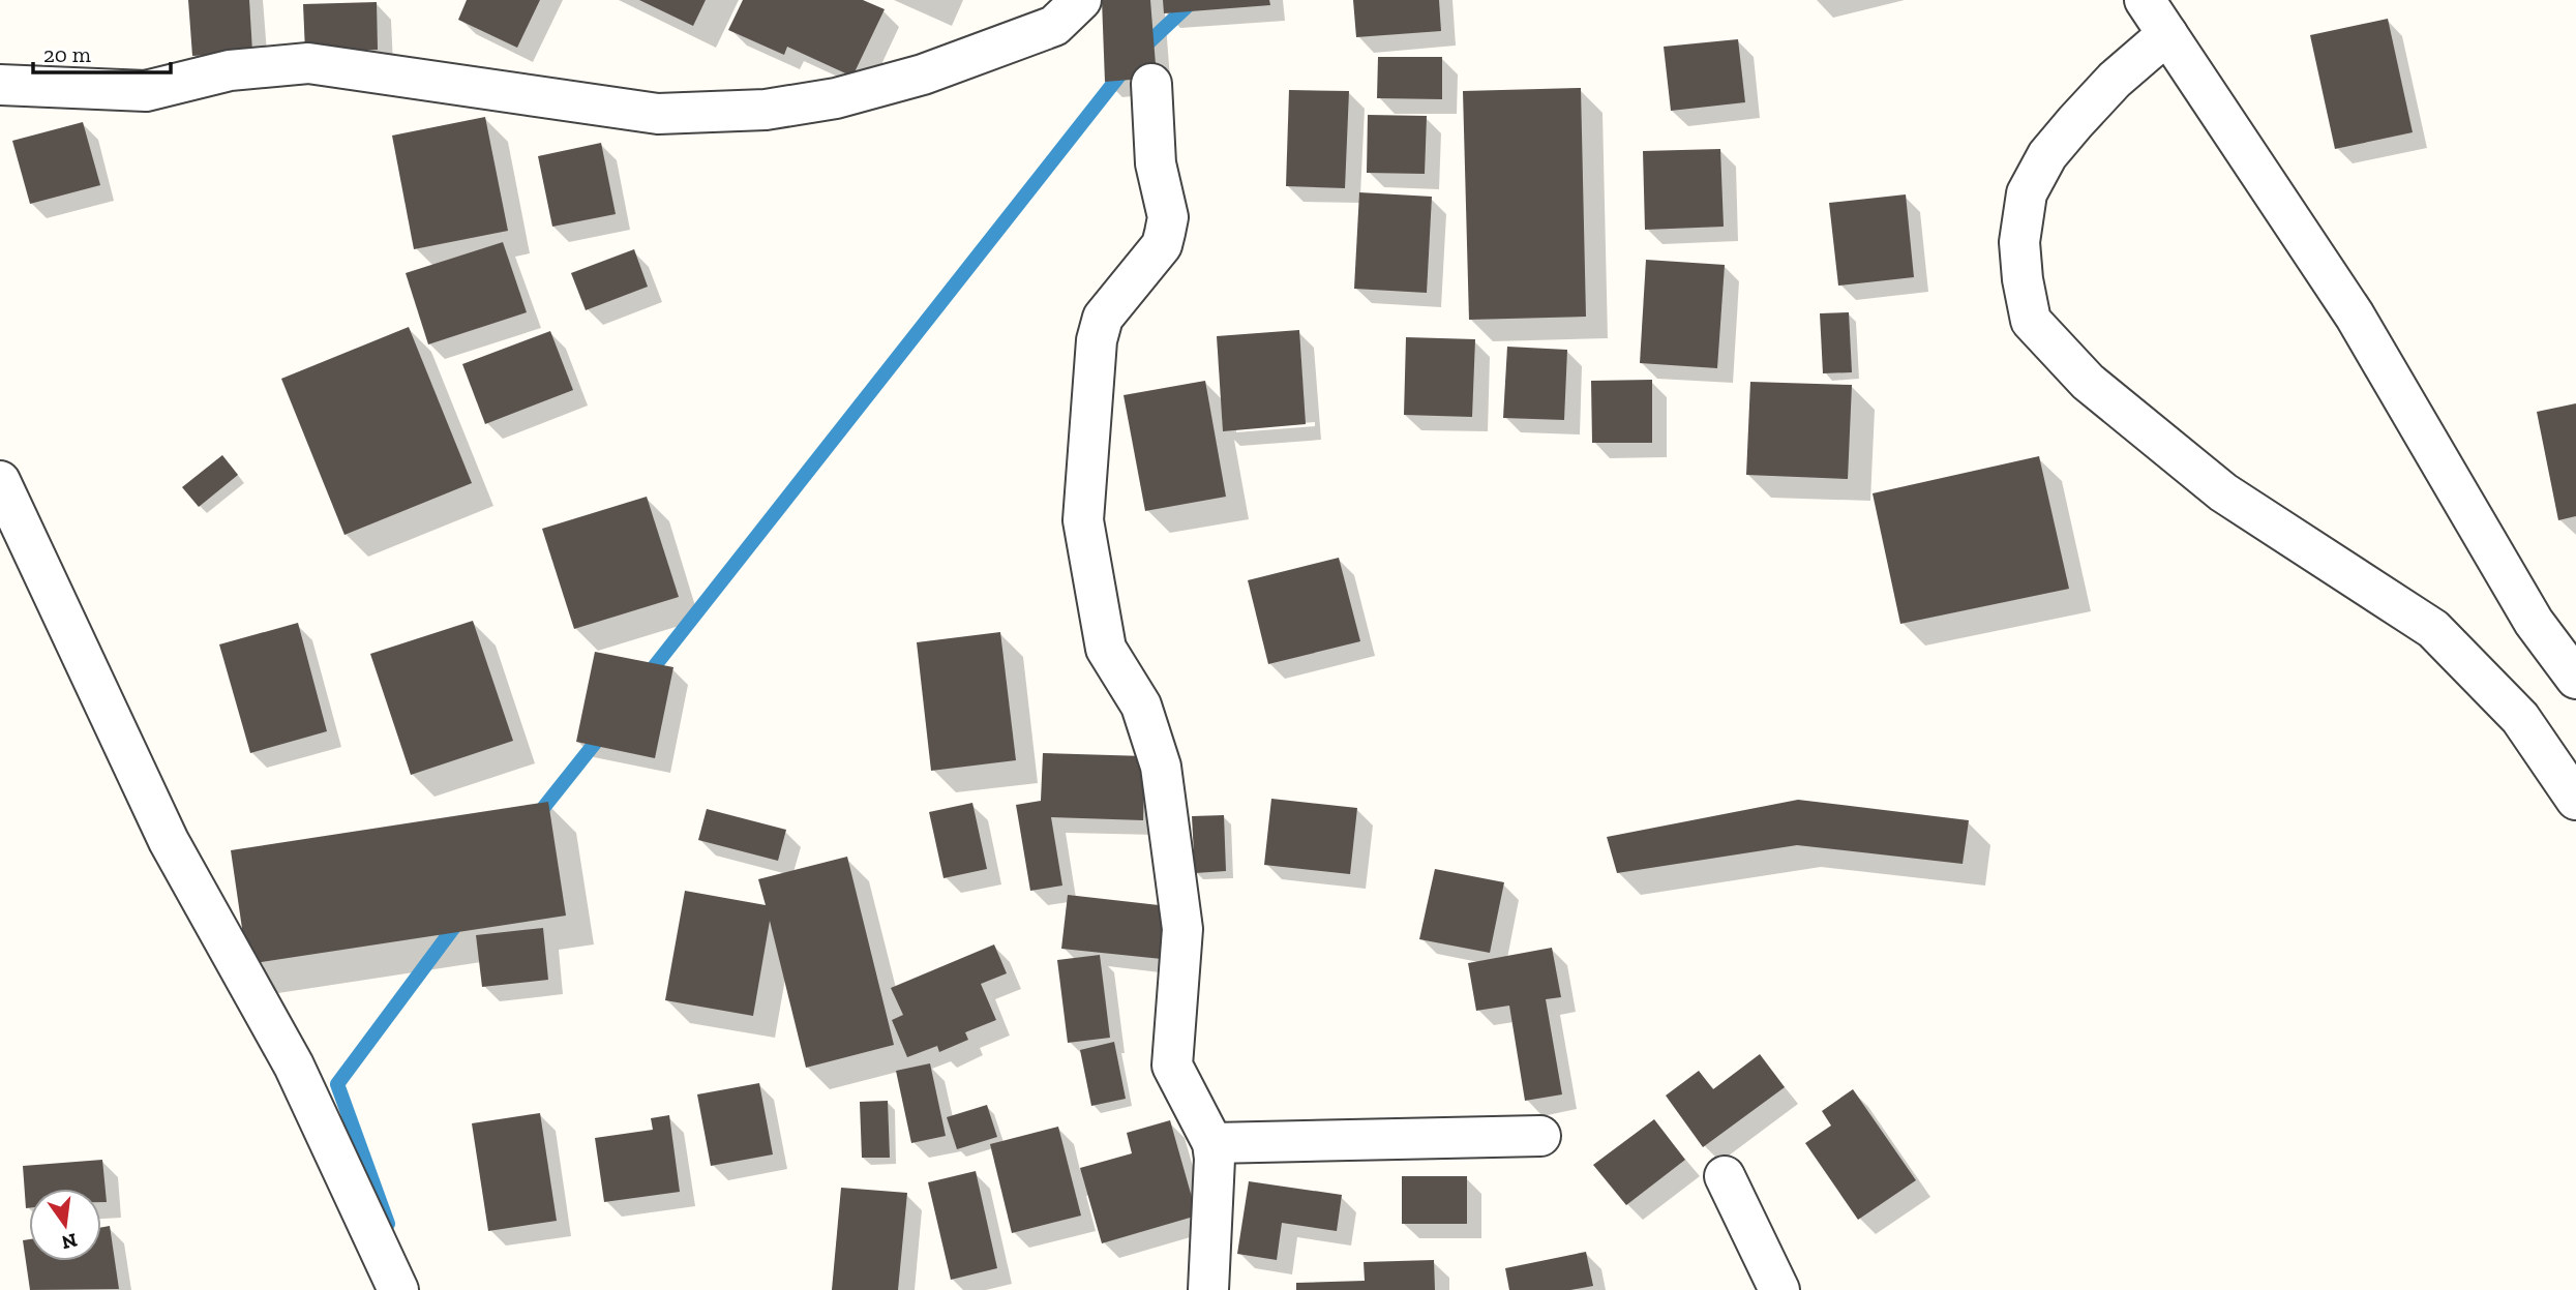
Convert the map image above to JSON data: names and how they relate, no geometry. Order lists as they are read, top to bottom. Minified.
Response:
{"scale_bar":"20 m","north":"bottom"}
